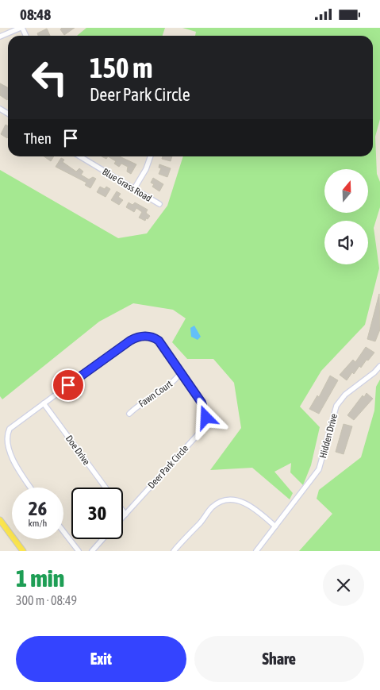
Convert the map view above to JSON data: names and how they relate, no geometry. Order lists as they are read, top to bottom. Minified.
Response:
{"streets":{"street":["Blue Grass Road","Fawn Court","Hidden Drive","Doe Drive","Deer Park Circle"]},"crossings":[["Fawn Court","Deer Park Circle"],["Doe Drive","Deer Park Circle"]],"north":"top","page":{"status":"08:48","turn":["150 m","Deer Park Circle"],"then":"Then","speed":"26 km/h","limit":"30","heading":["1 min","300 m · 08:49"],"buttons":["Exit","Share"]}}
